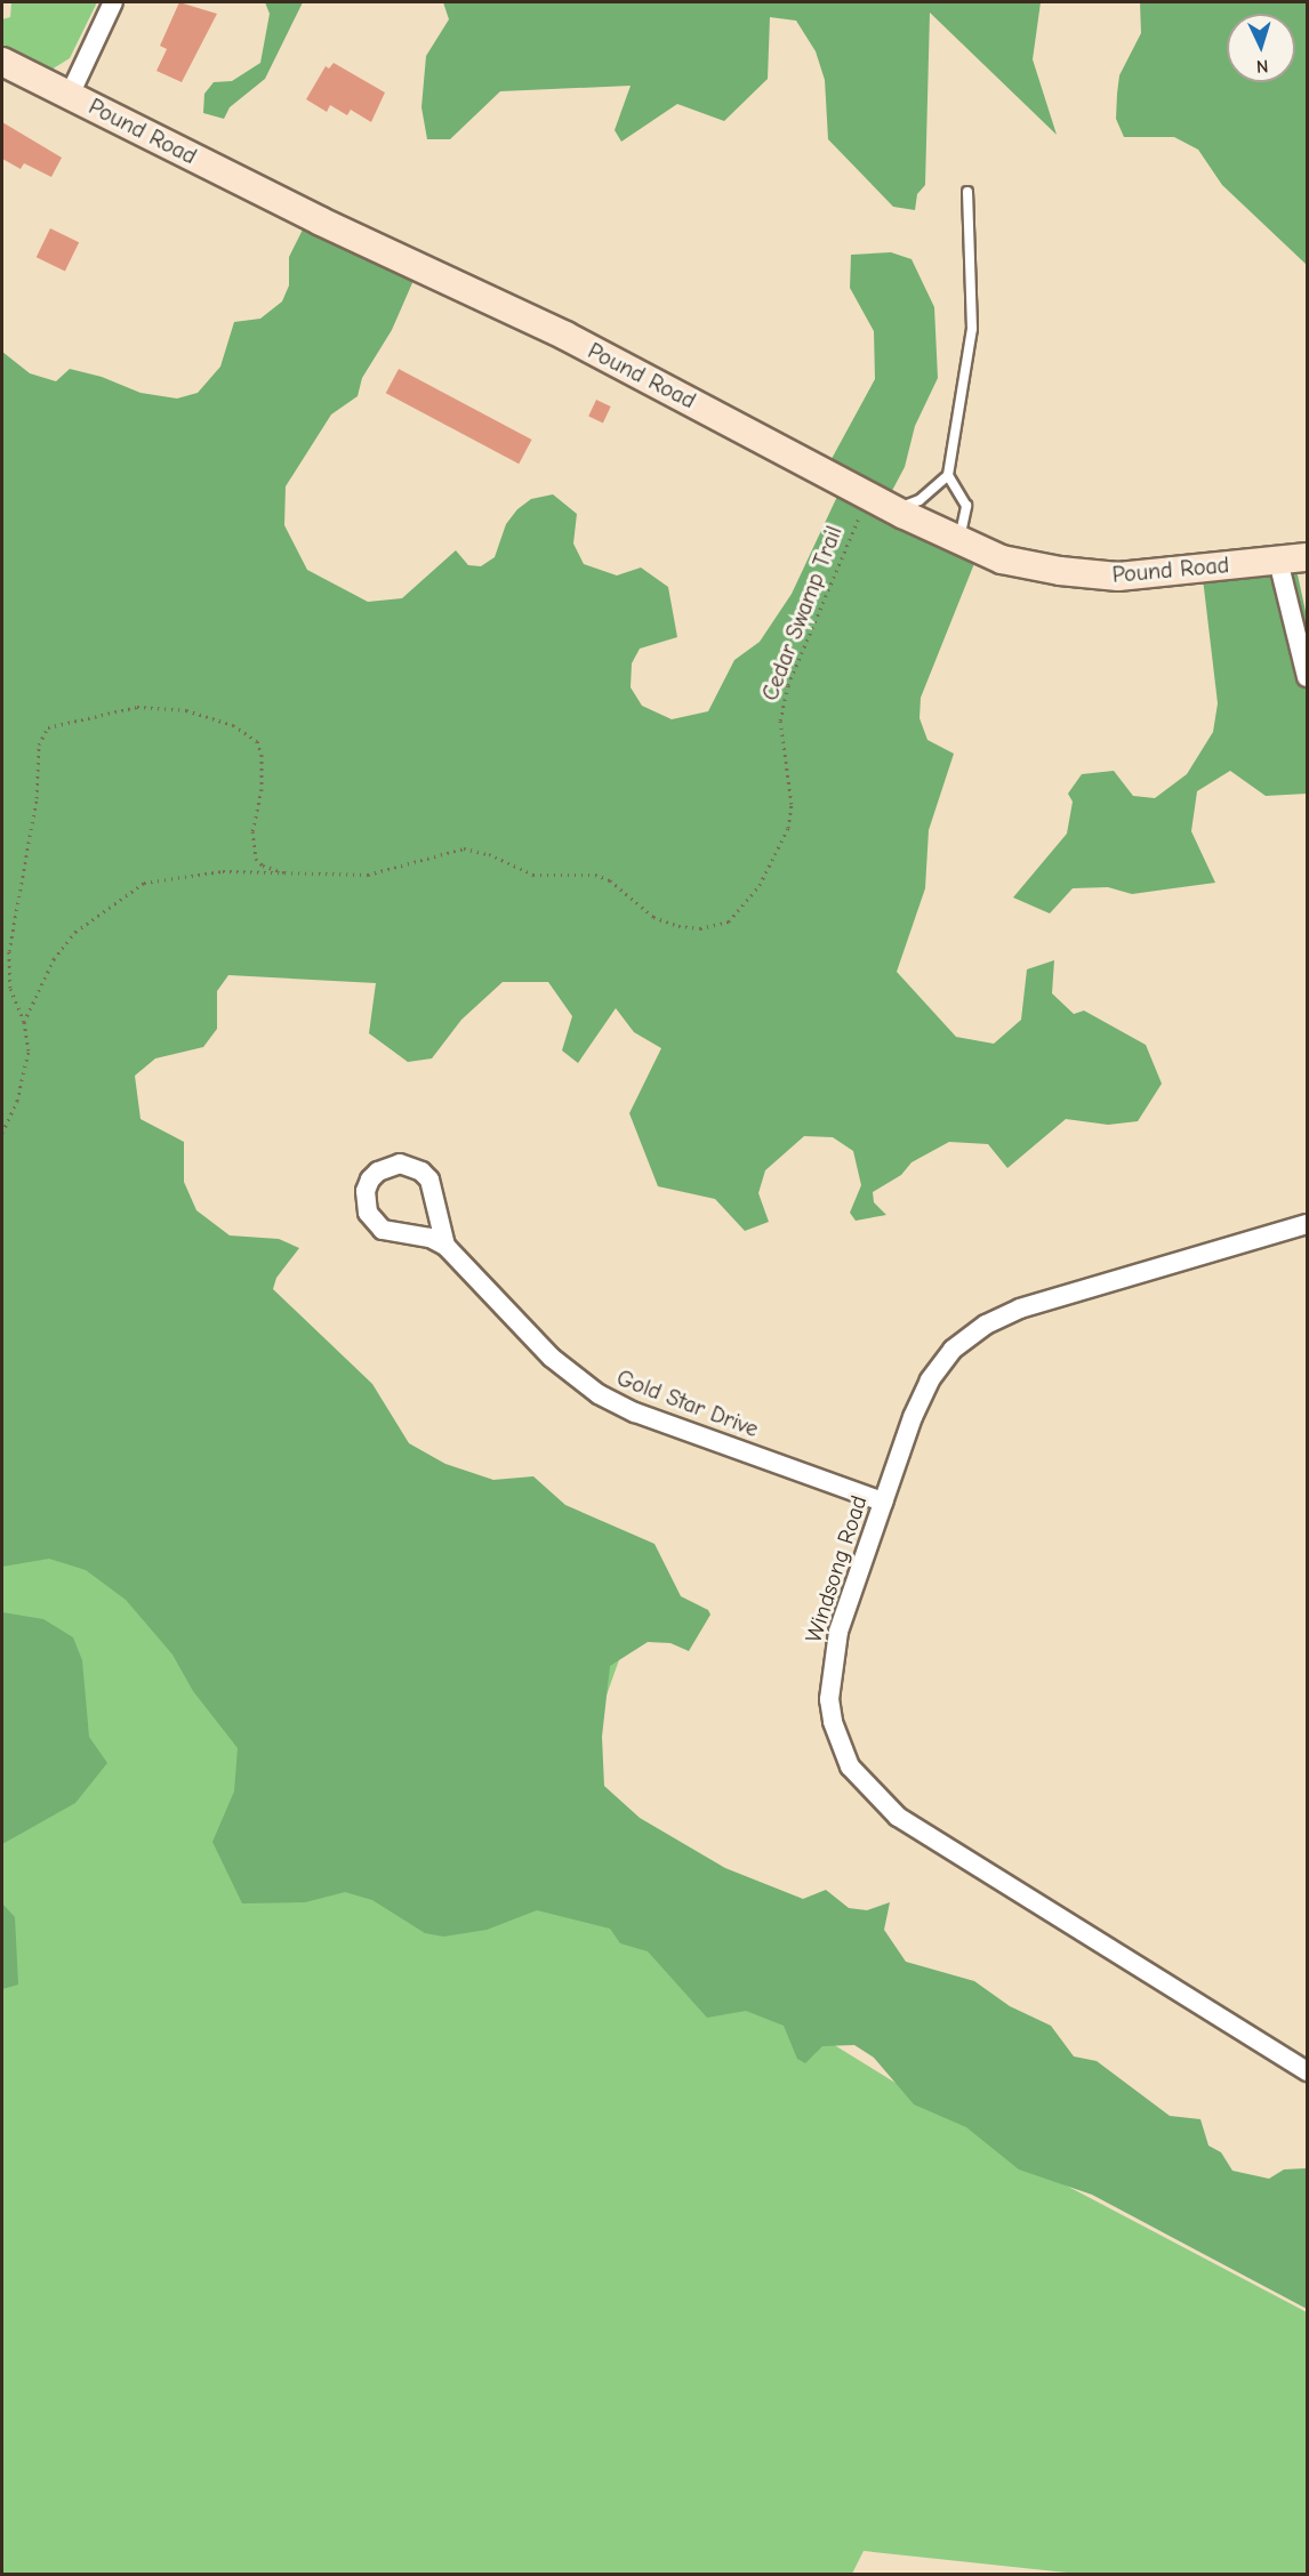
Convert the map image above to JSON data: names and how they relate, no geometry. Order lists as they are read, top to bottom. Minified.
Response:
{"streets":{"street":["Pound Road","Gold Star Drive","Windsong Road"],"path":["Cedar Swamp Trail"]},"crossings":[["Pound Road","Cedar Swamp Trail"],["Gold Star Drive","Windsong Road"]],"north":"bottom"}
